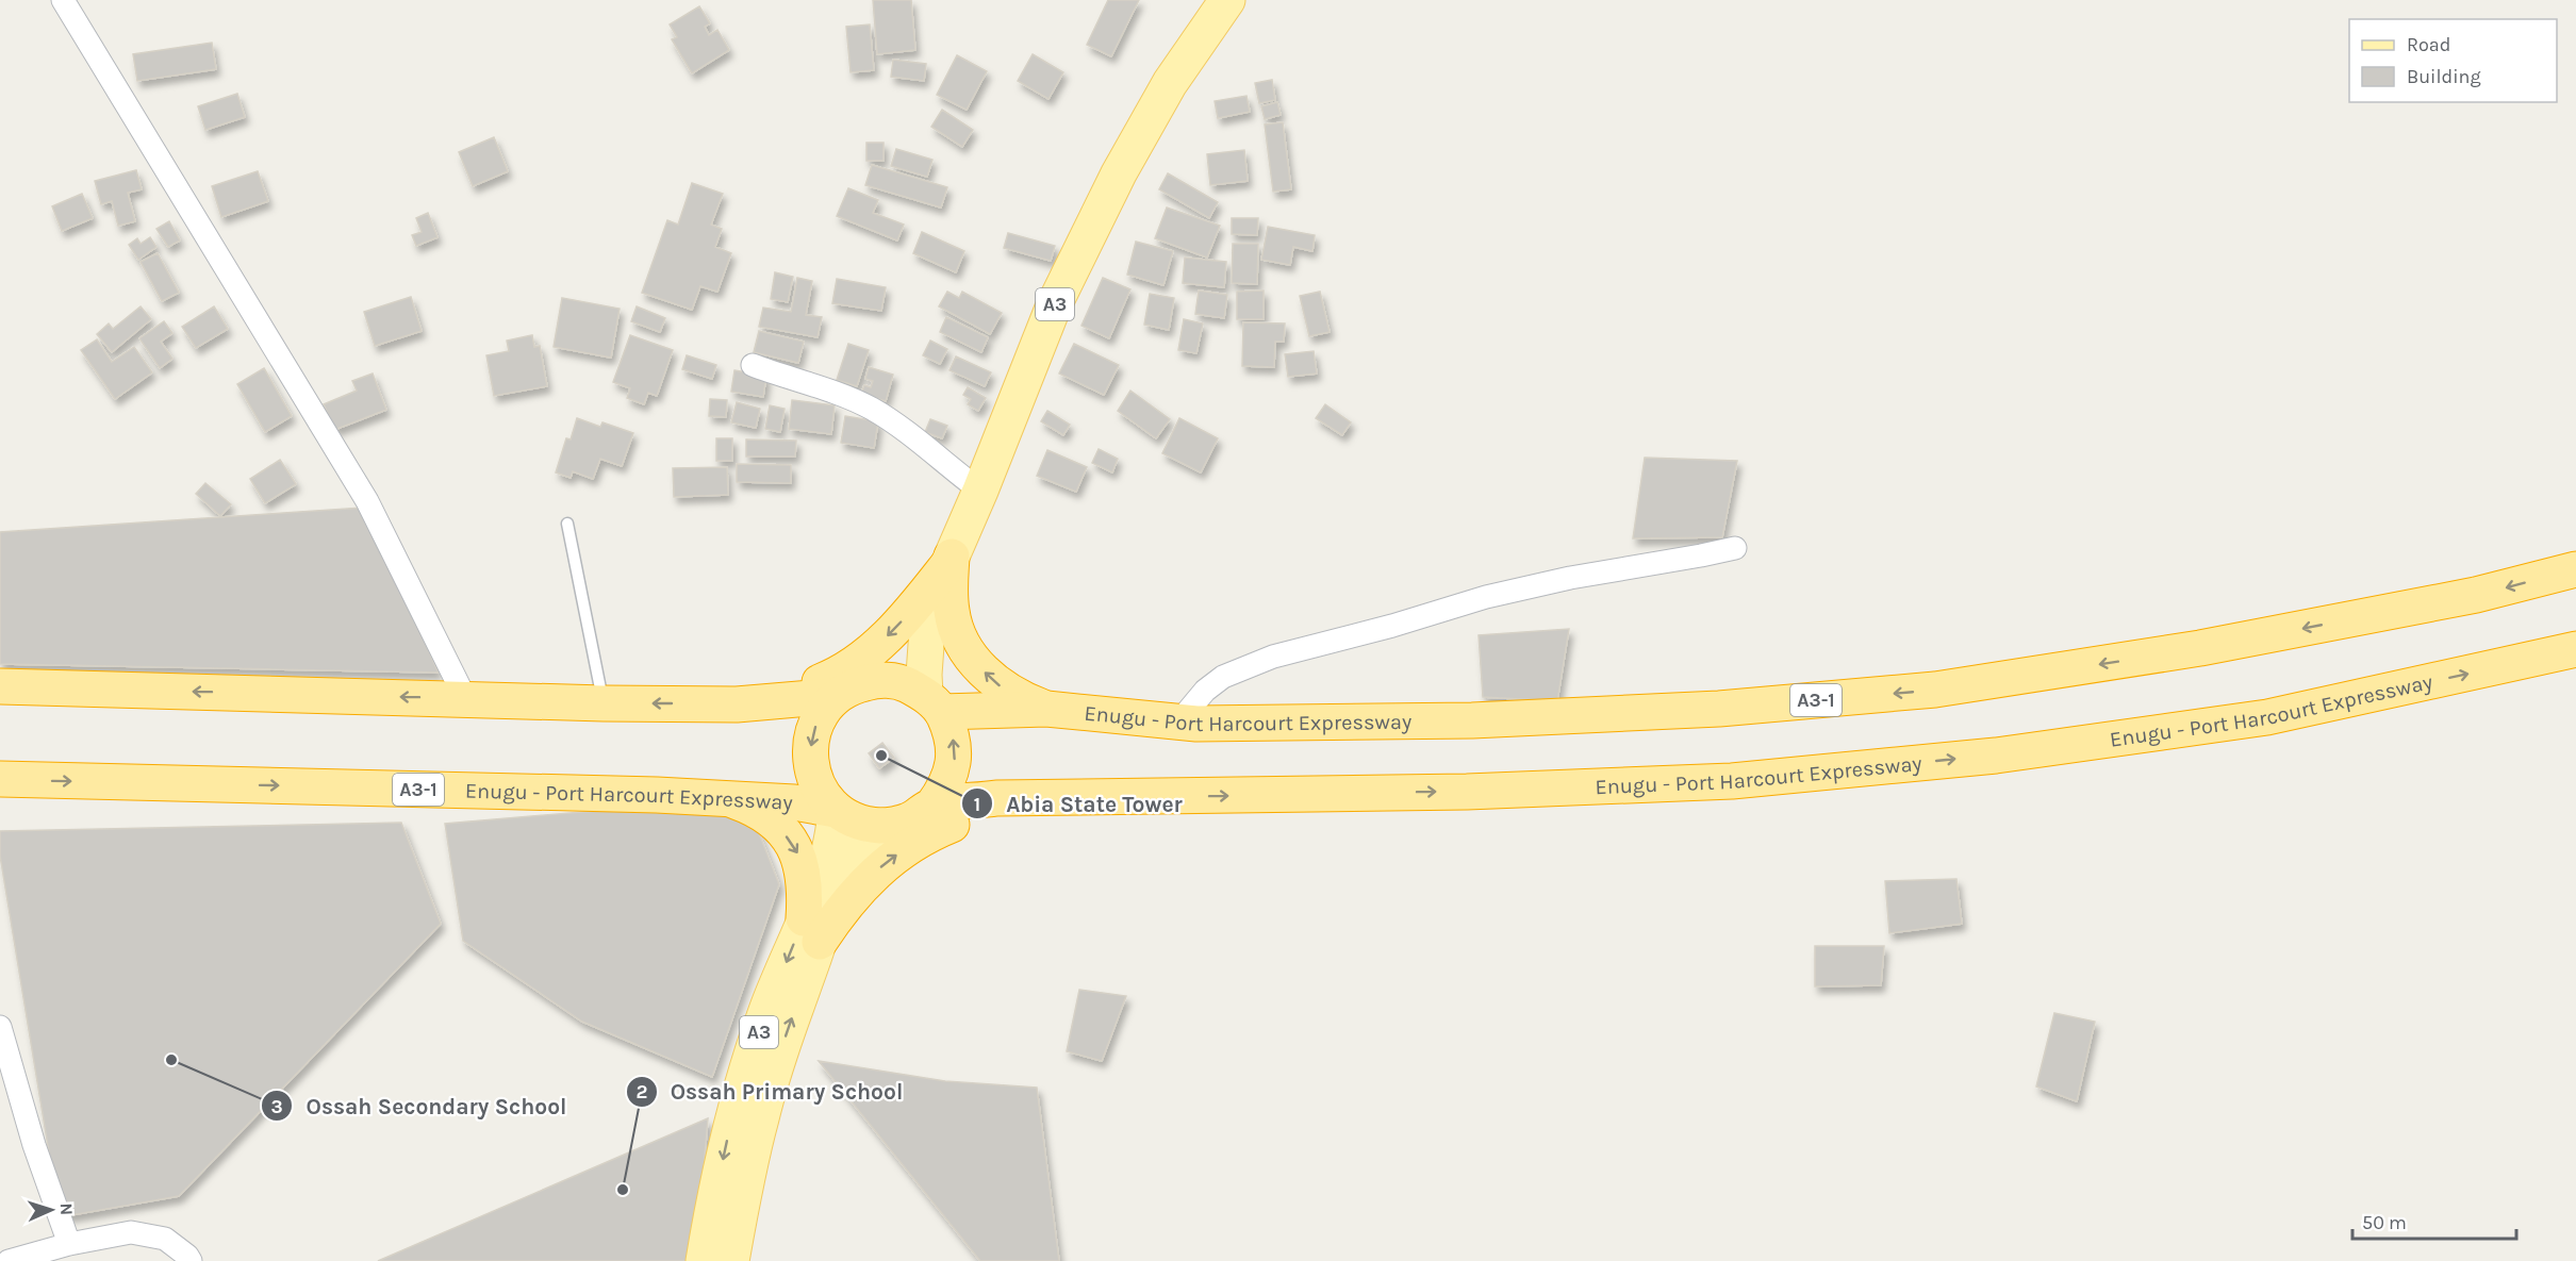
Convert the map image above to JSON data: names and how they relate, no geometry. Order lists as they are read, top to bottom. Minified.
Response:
{"streets":{"highway":["A3-1","Enugu - Port Harcourt Expressway"],"main road":["A3"]},"crossings":[["A3","A3-1"],["A3","Enugu - Port Harcourt Expressway"],["A3-1","Enugu - Port Harcourt Expressway"]],"places":["Abia State Tower","Ossah Secondary School","Ossah Primary School"],"legend":["Road","Building"],"scale_bar":"50 m","north":"right"}
